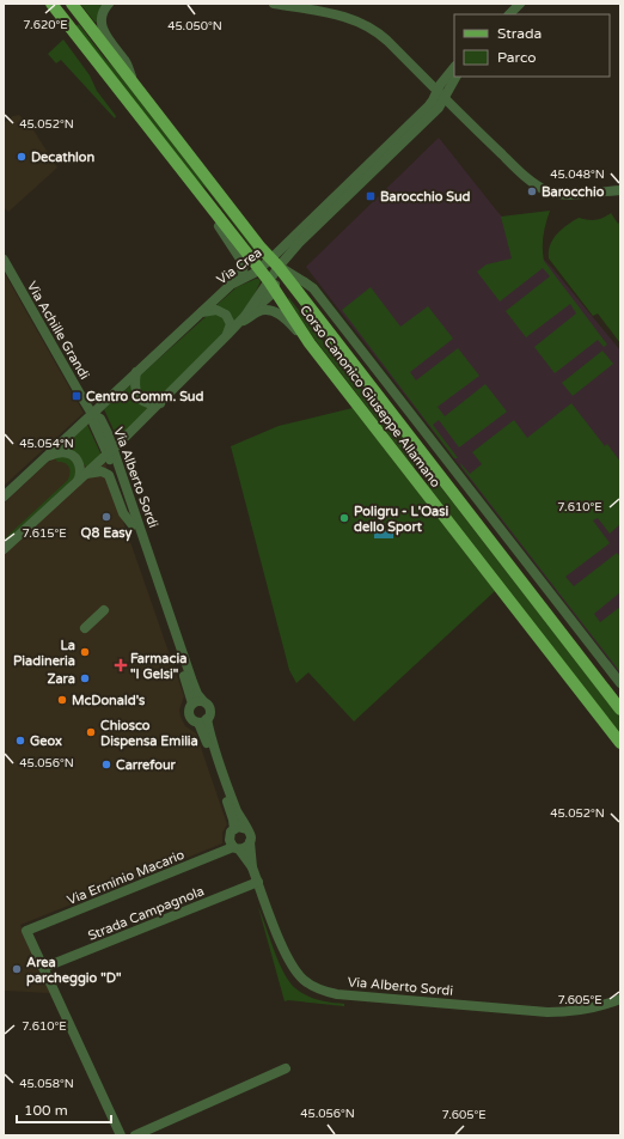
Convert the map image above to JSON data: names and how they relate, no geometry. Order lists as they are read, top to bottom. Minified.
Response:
{"streets":{"main road":["Corso Canonico Giuseppe Allamano"],"street":["Via Crea","Via Achille Grandi","Via Alberto Sordi","Via Erminio Macario","Strada Campagnola"]},"crossings":[["Via Crea","Via Achille Grandi"],["Via Crea","Corso Canonico Giuseppe Allamano"],["Via Crea","Via Alberto Sordi"],["Via Achille Grandi","Via Alberto Sordi"],["Via Alberto Sordi","Via Erminio Macario"],["Via Alberto Sordi","Strada Campagnola"],["Via Erminio Macario","Strada Campagnola"]],"places":{"other":["Decathlon","Barocchio","Q8 Easy","Poligru - L'Oasi dello Sport","La Piadineria","Zara","McDonald's","Chiosco Dispensa Emilia","Geox","Carrefour","Area parcheggio \"D\""],"transit":["Barocchio Sud","Centro Comm. Sud"],"health":["Farmacia \"I Gelsi\""]},"legend":["Strada","Parco"],"scale_bar":"100 m","coordinates":["7.620°E","45.050°N","45.052°N","45.048°N","45.054°N","7.610°E","7.615°E","45.056°N","7.605°E","45.058°N"]}
